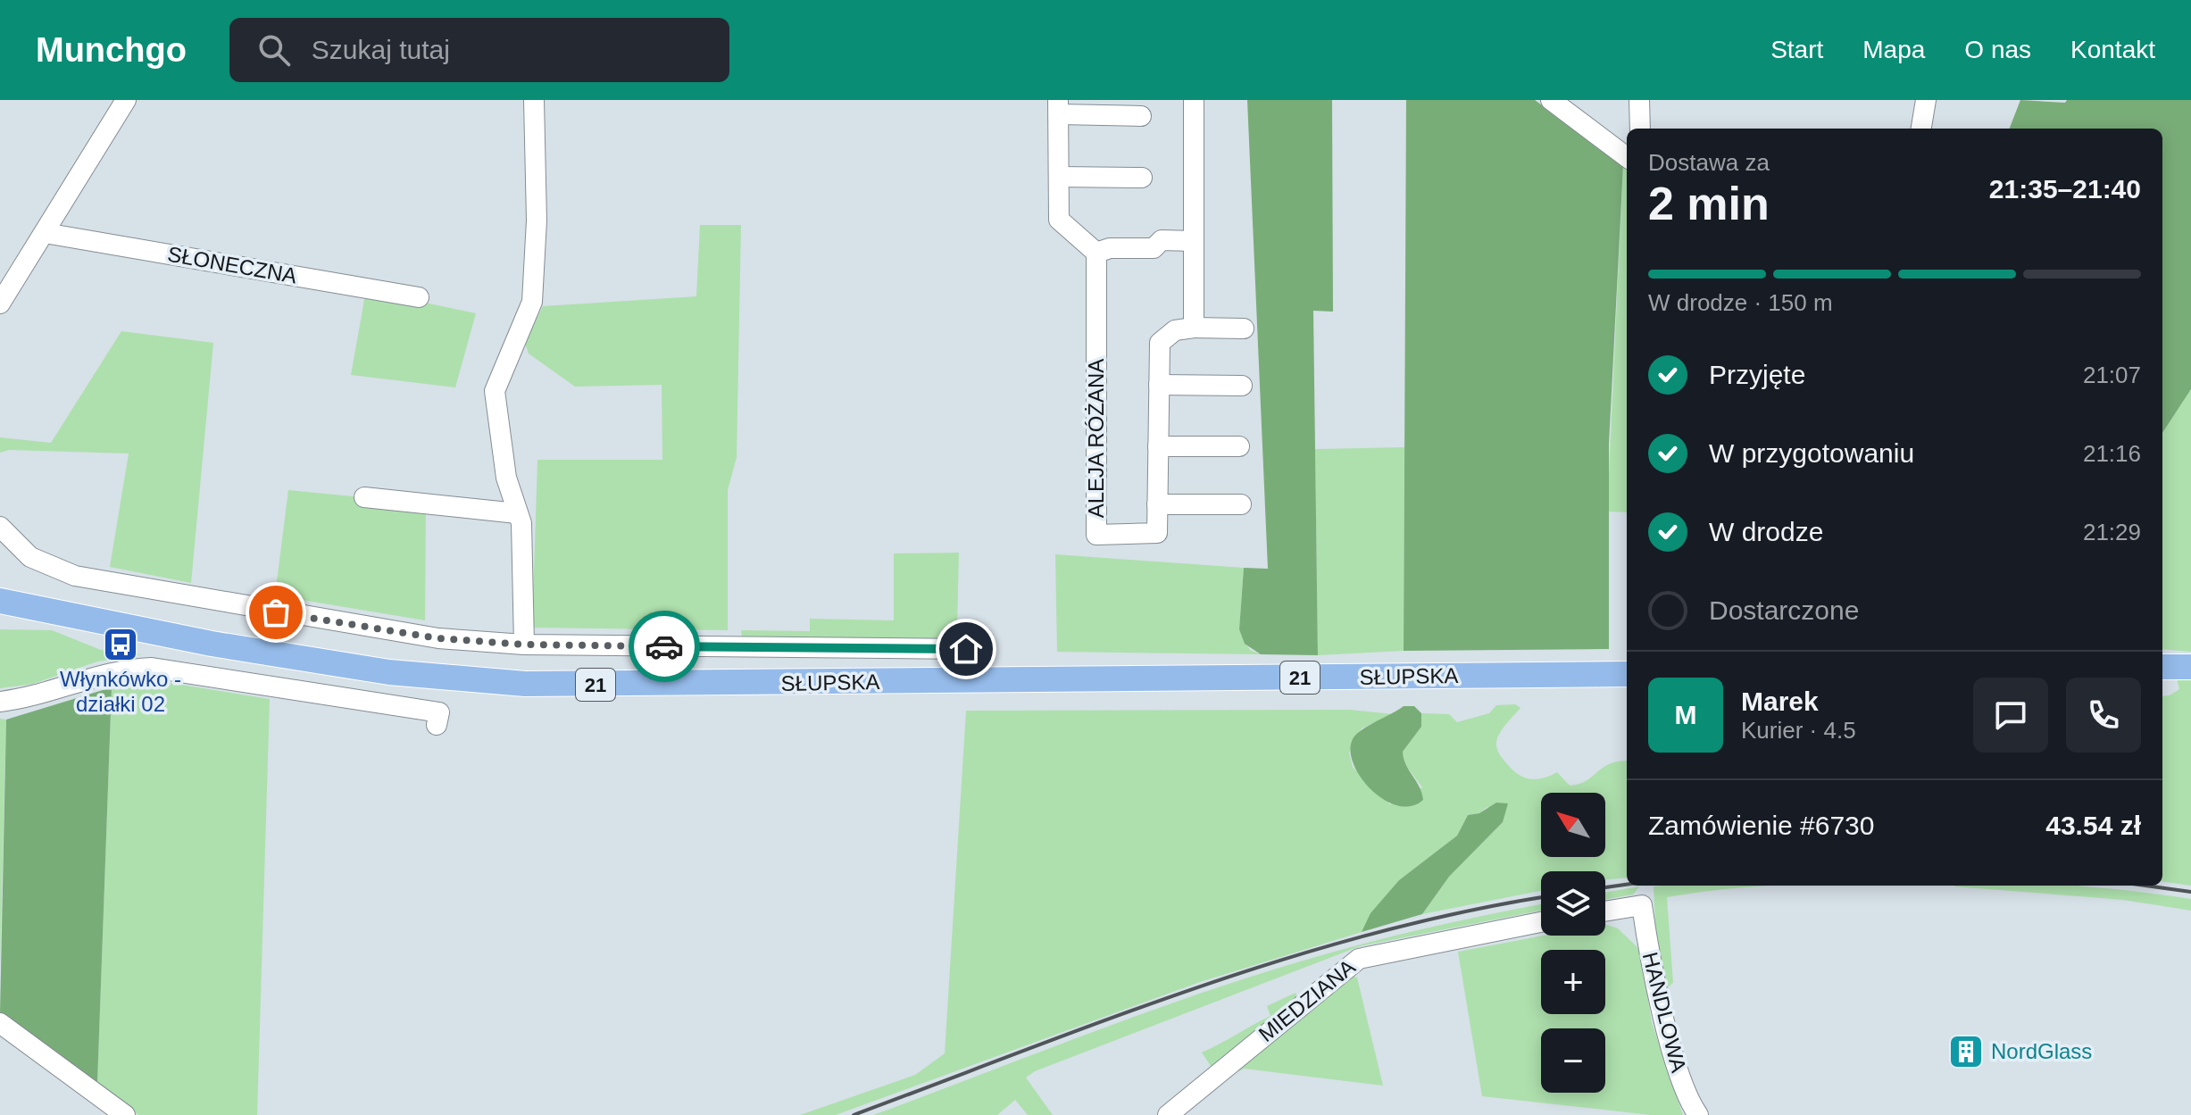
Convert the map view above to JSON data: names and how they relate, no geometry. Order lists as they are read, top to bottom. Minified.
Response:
{"streets":{"main road":["SŁUPSKA","21"],"street":["SŁONECZNA","ALEJA RÓŻANA","MIEDZIANA","HANDLOWA"]},"places":{"bus stop":["Włynkówko - działki 02"],"building":["NordGlass"]},"north":"top left","page":{"header":"Munchgo","search":"Szukaj tutaj","nav":["Start","Mapa","O nas","Kontakt"],"heading":["2 min","Dostawa za","21:35–21:40"],"panel":["Marek","Kurier · 4.5","Zamówienie #6730","43.54 zł"],"bar":"W drodze · 150 m","list":[["Przyjęte","21:07"],["W przygotowaniu","21:16"],["W drodze","21:29"],"Dostarczone"],"round":"M","map_buttons":["+","−"]}}
